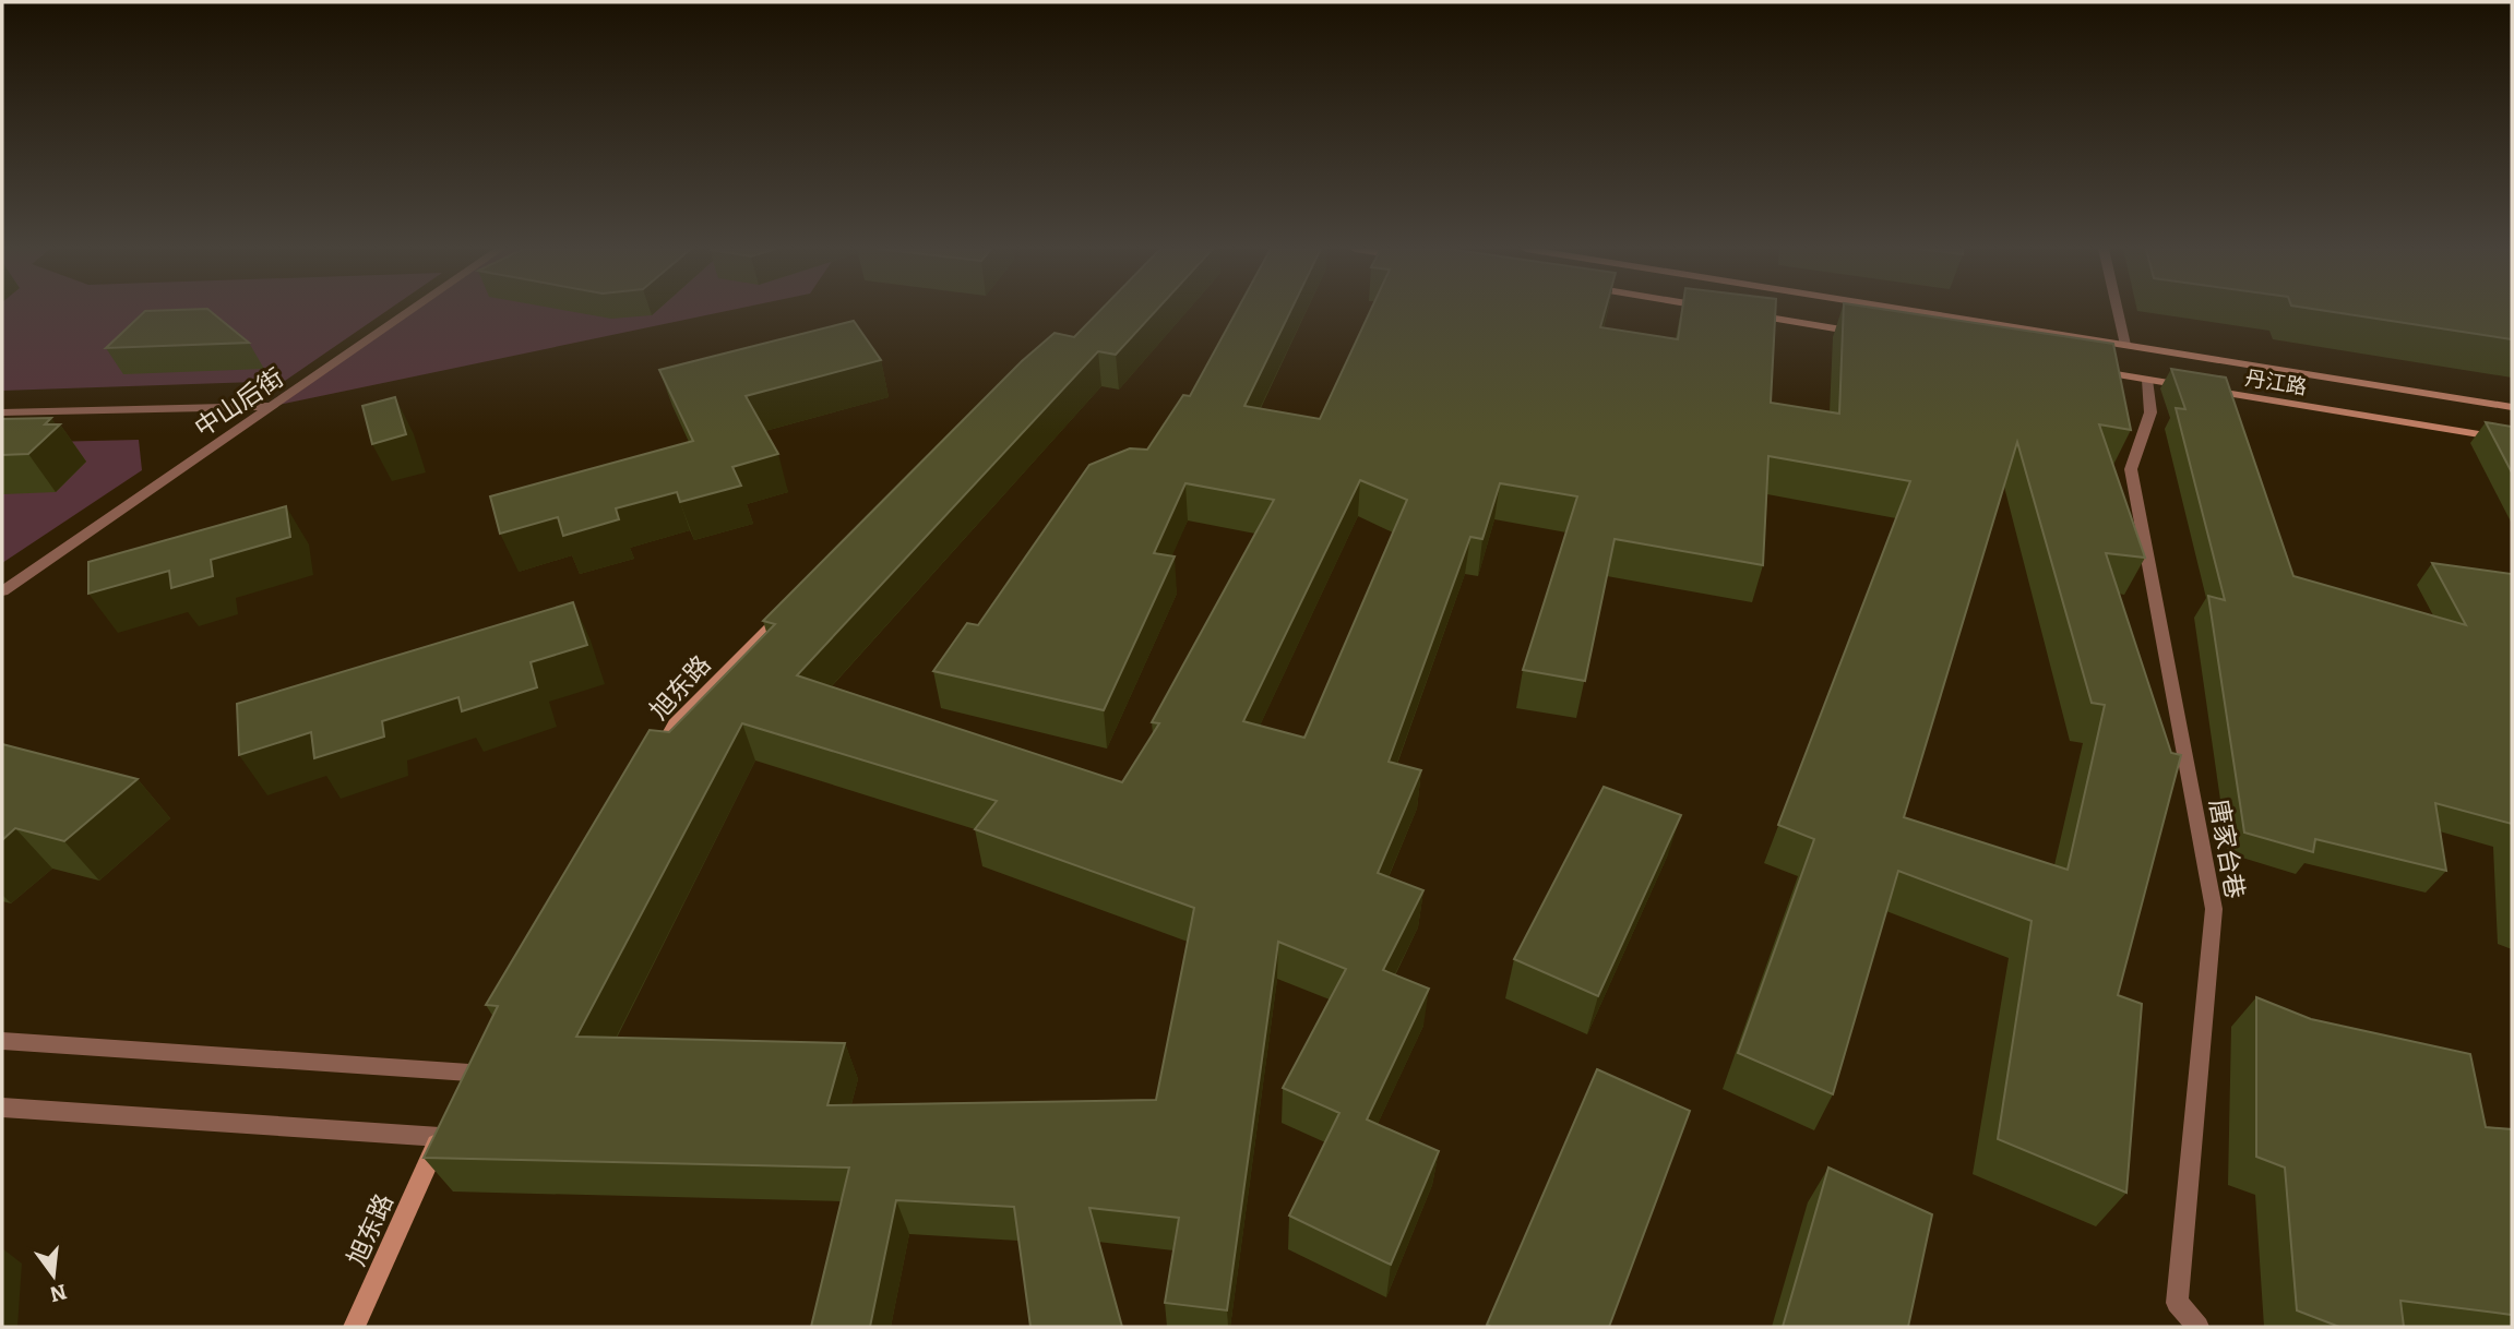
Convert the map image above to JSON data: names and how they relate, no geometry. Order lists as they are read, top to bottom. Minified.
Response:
{"streets":{"main road":["丹江路","旭东路"],"street":["中山后街","唐家台巷"]},"north":"bottom"}
